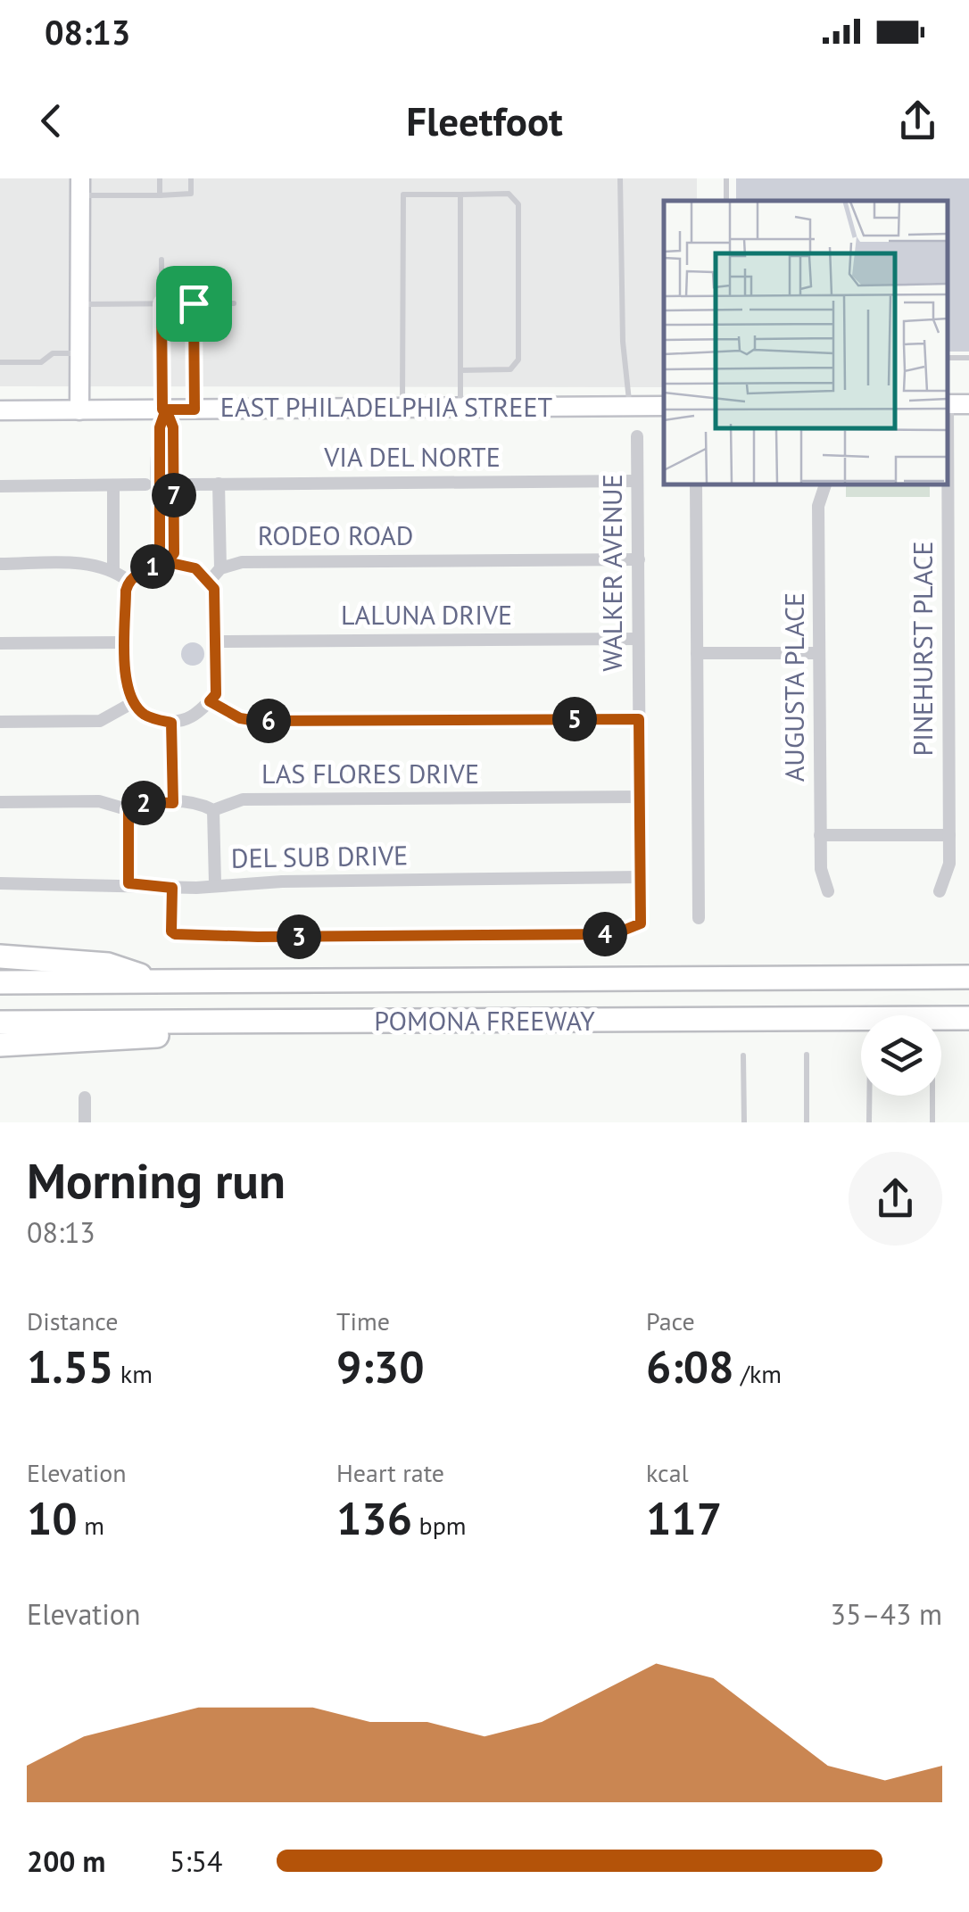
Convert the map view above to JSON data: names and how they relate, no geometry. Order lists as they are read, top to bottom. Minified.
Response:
{"streets":{"highway":["POMONA FREEWAY"],"street":["EAST PHILADELPHIA STREET","VIA DEL NORTE","RODEO ROAD","WALKER AVENUE","LALUNA DRIVE","PINEHURST PLACE","AUGUSTA PLACE","LAS FLORES DRIVE","DEL SUB DRIVE"]},"crossings":[["VIA DEL NORTE","WALKER AVENUE"],["RODEO ROAD","WALKER AVENUE"],["WALKER AVENUE","LALUNA DRIVE"],["WALKER AVENUE","LAS FLORES DRIVE"],["WALKER AVENUE","DEL SUB DRIVE"]],"page":{"status":"08:13","header":"Fleetfoot","pins":["7","1","5","6","2","4","3"],"heading":["Morning run","08:13"],"stats":[["Distance","1.55 km"],["Time","9:30"],["Pace","6:08 /km"],["Elevation","10 m"],["Heart rate","136 bpm"],["kcal","117"]],"chart":["Elevation","35–43 m"],"list":[{"name":"200 m","note":"5:54"}]}}
